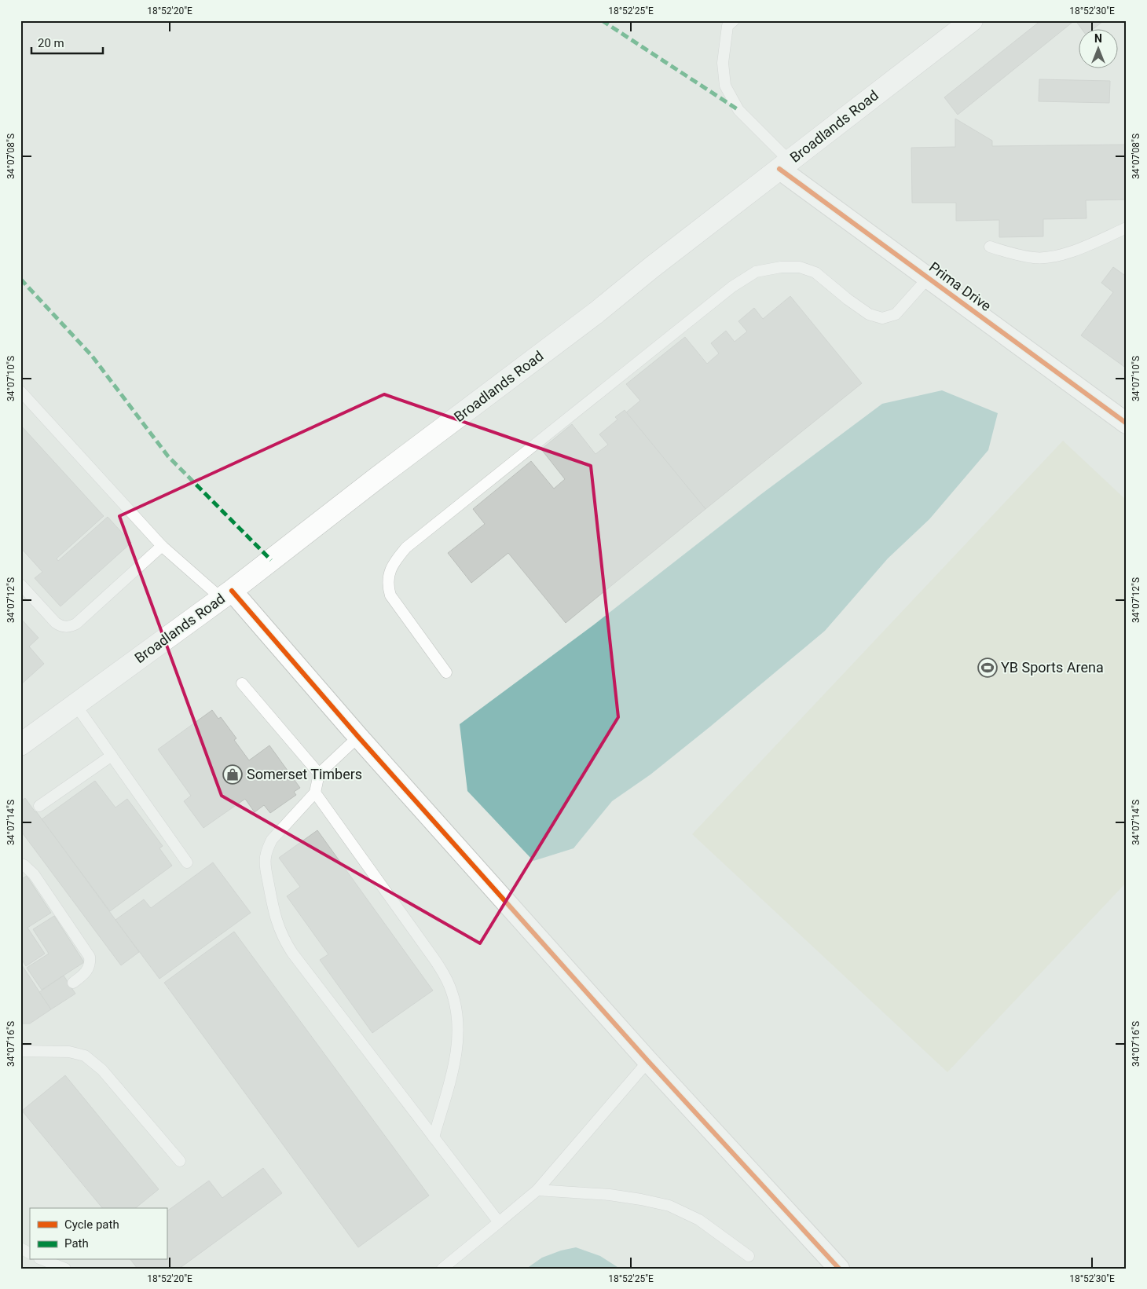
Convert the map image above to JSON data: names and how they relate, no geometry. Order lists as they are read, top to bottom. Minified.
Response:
{"streets":{"main road":["Broadlands Road"],"street":["Prima Drive"]},"crossings":[["Broadlands Road","Prima Drive"]],"places":{"sports":["YB Sports Arena"],"shop":["Somerset Timbers"]},"legend":["Cycle path","Path"],"scale_bar":"20 m","north":"top","coordinates":["18°52'20\"E","18°52'25\"E","18°52'30\"E","34°07'08\"S","34°07'10\"S","34°07'12\"S","34°07'14\"S","34°07'16\"S"]}
